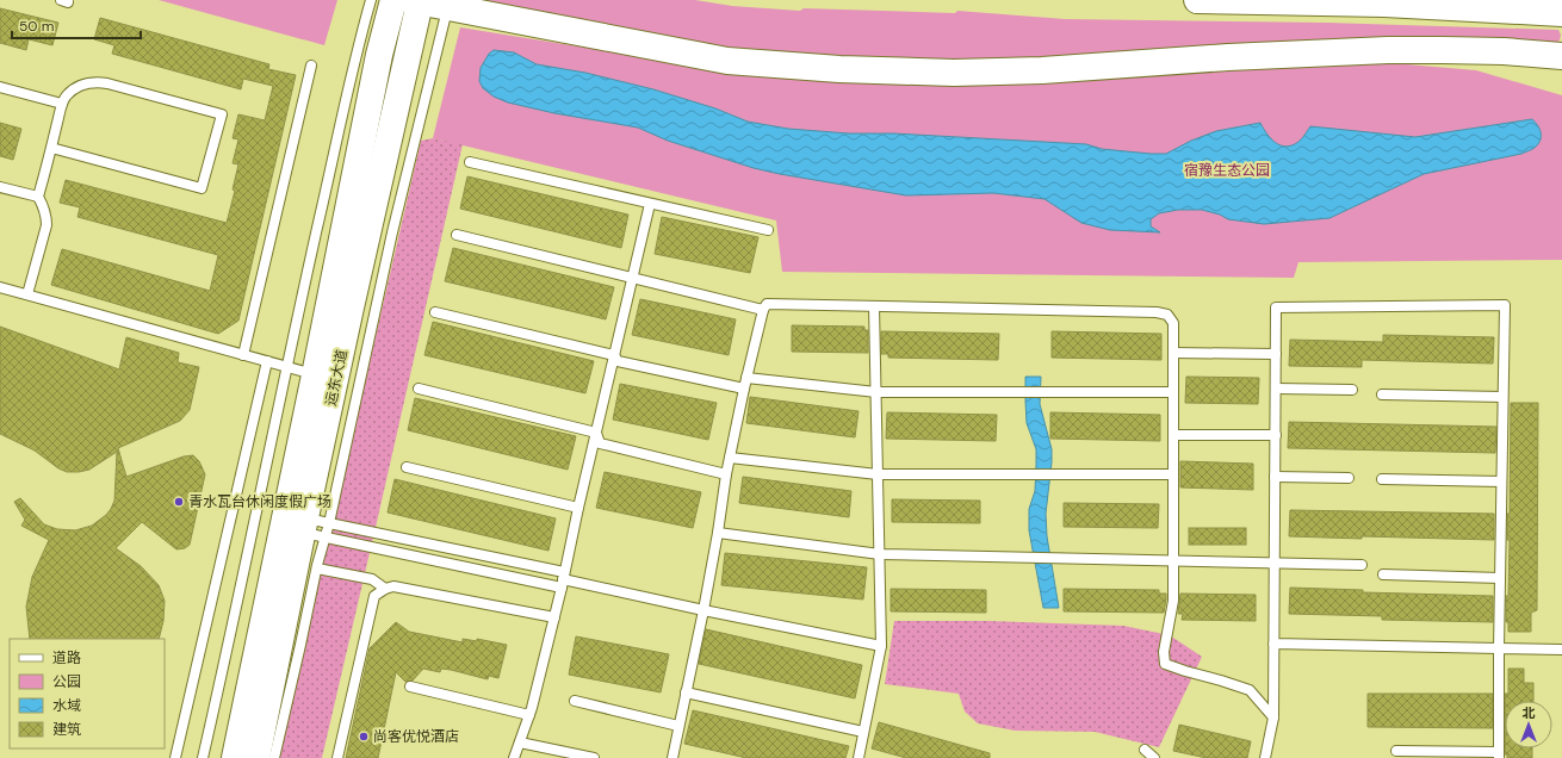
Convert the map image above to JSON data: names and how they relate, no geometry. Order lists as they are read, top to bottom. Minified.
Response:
{"streets":{"main road":["运东大道"]},"parks":["宿豫生态公园"],"places":["青水瓦台休闲度假广场","尚客优悦酒店"],"legend":["道路","公园","水域","建筑"],"scale_bar":"50 m","north":"top"}
